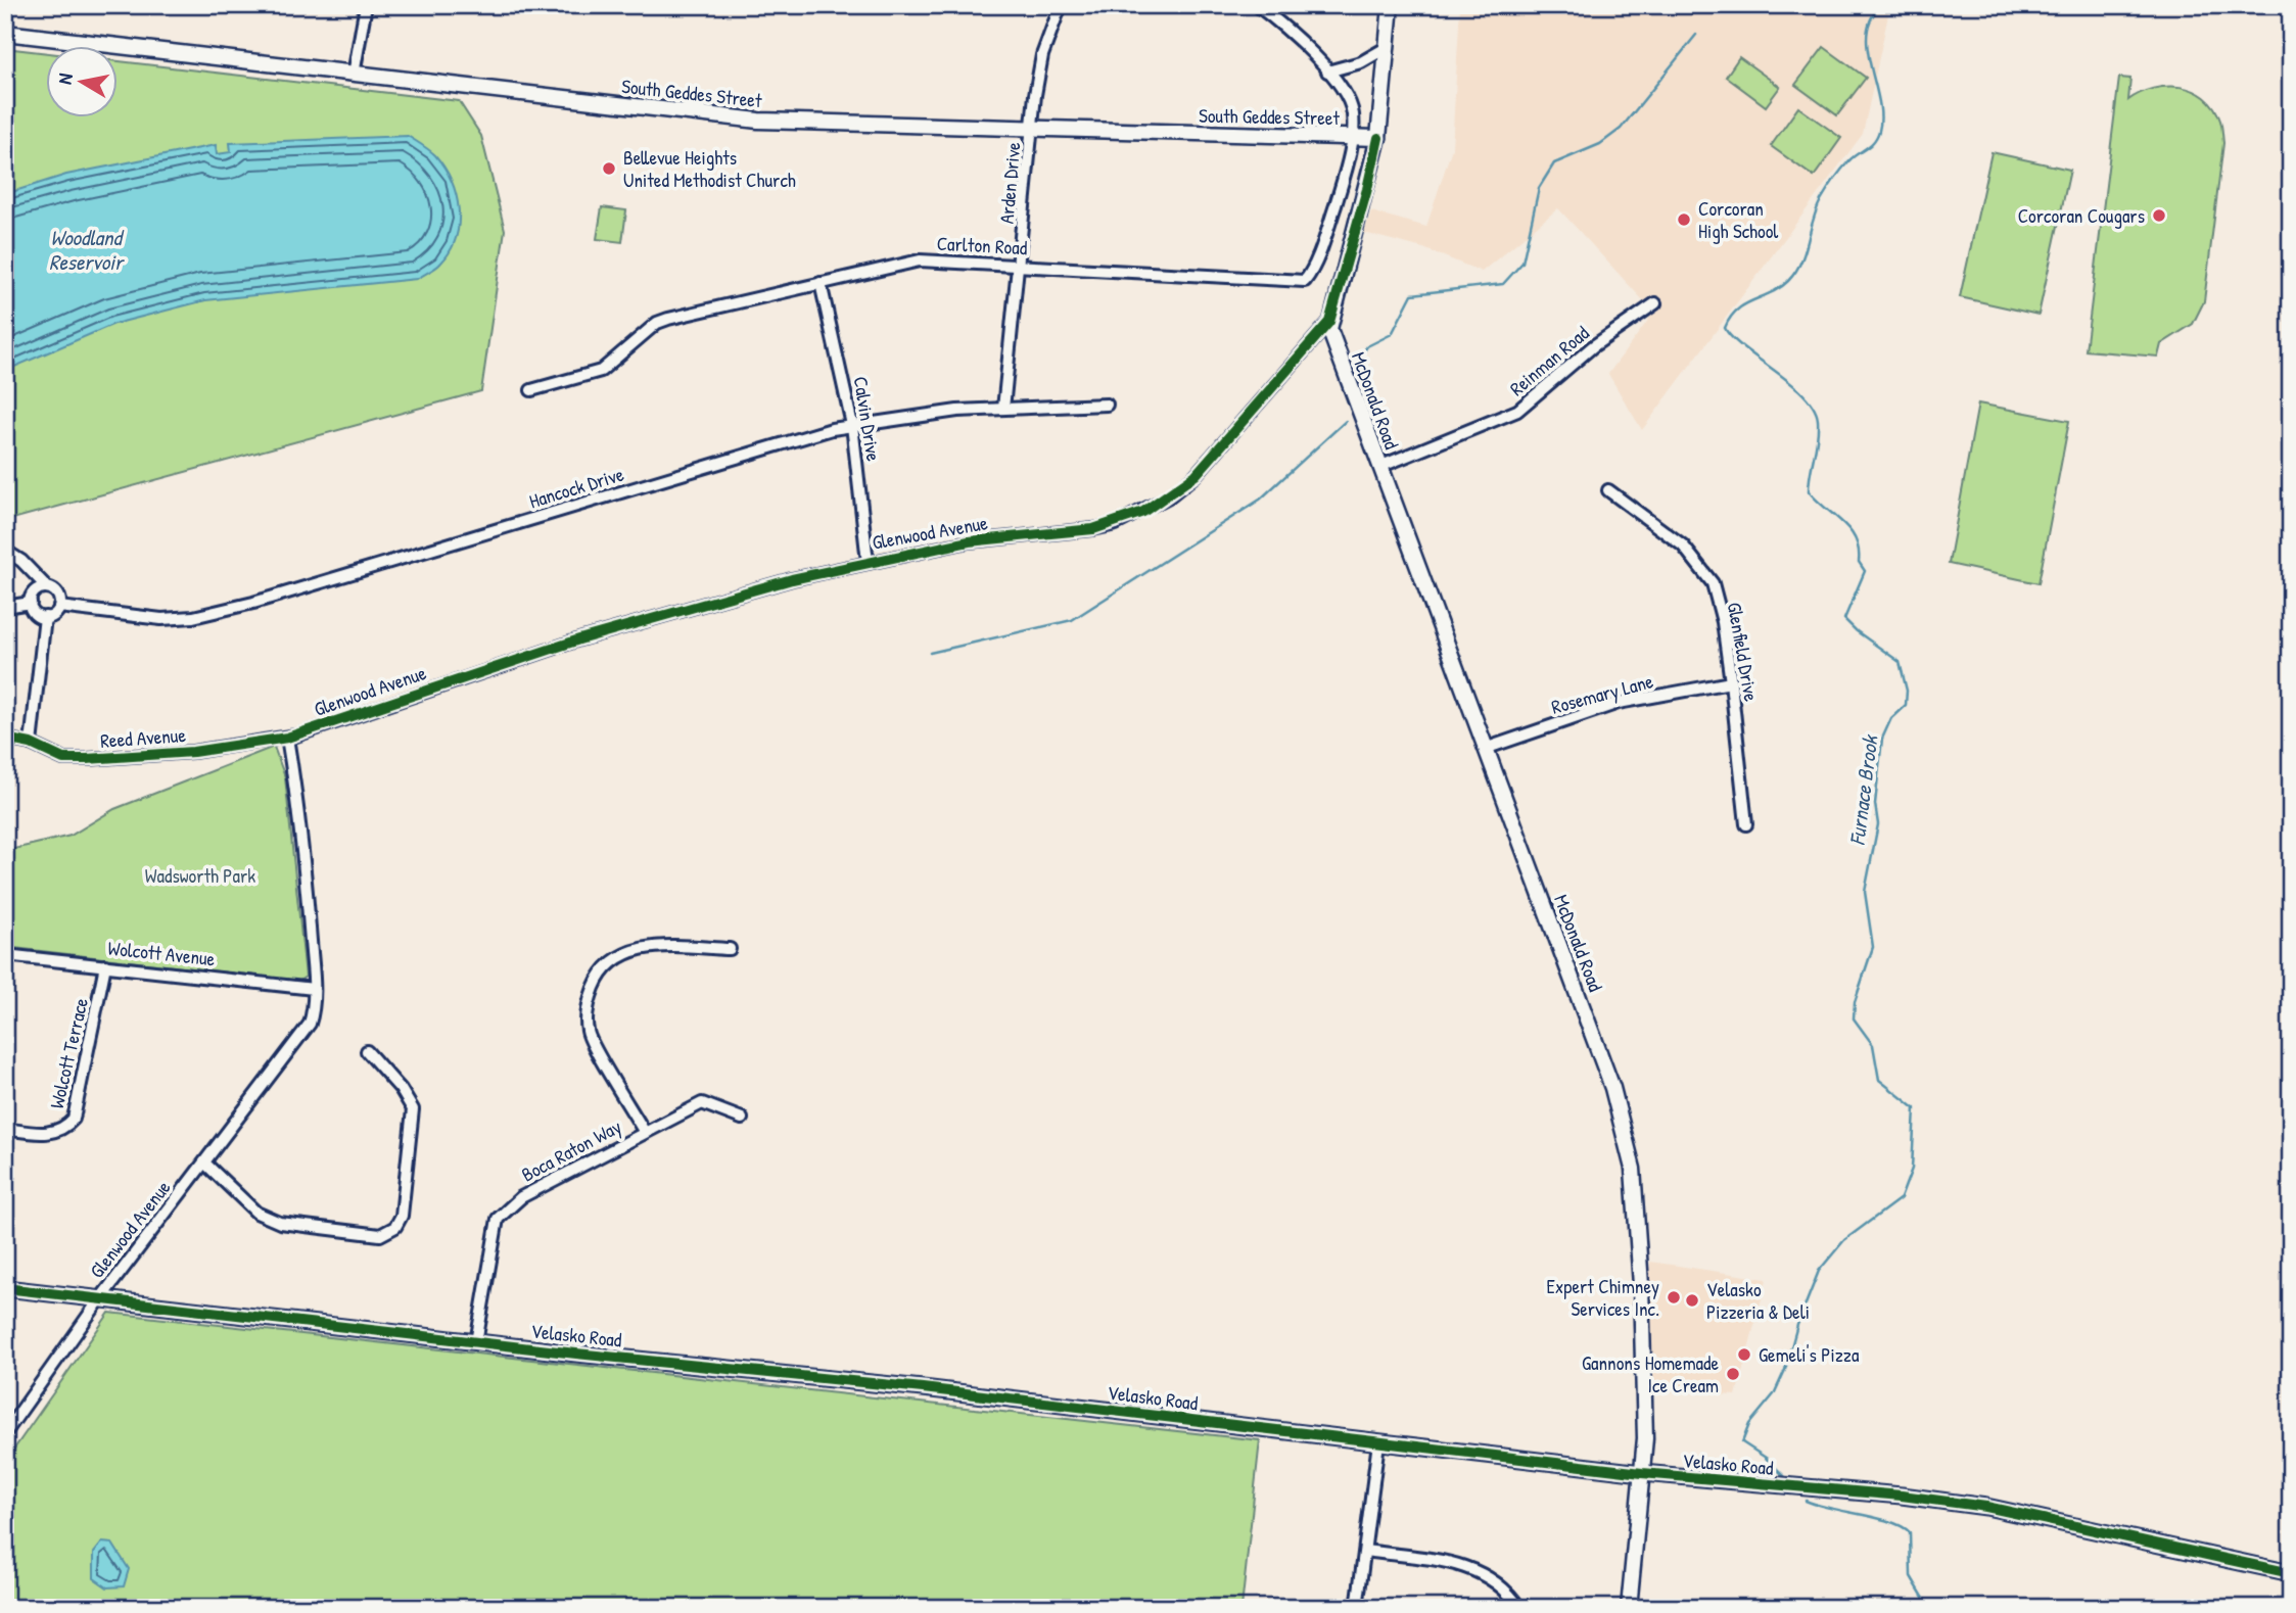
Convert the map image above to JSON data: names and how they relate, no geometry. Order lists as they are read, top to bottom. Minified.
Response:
{"streets":{"street":["South Geddes Street","Arden Drive","Carlton Road","Reinman Road","McDonald Road","Calvin Drive","Hancock Drive","Glenwood Avenue","Glenfield Drive","Rosemary Lane","Reed Avenue","Wolcott Avenue","Wolcott Terrace","Boca Raton Way","Velasko Road"]},"crossings":[["South Geddes Street","Arden Drive"],["South Geddes Street","Carlton Road"],["South Geddes Street","Glenwood Avenue"],["Arden Drive","Carlton Road"],["Arden Drive","Hancock Drive"],["Carlton Road","Calvin Drive"],["Reinman Road","McDonald Road"],["McDonald Road","Glenwood Avenue"],["McDonald Road","Rosemary Lane"],["McDonald Road","Velasko Road"],["Calvin Drive","Hancock Drive"],["Calvin Drive","Glenwood Avenue"],["Glenwood Avenue","Reed Avenue"],["Glenwood Avenue","Wolcott Avenue"],["Glenwood Avenue","Velasko Road"],["Glenfield Drive","Rosemary Lane"],["Wolcott Avenue","Wolcott Terrace"],["Boca Raton Way","Velasko Road"]],"water":["Woodland Reservoir","Furnace Brook"],"parks":["Wadsworth Park"],"places":["Bellevue Heights United Methodist Church","Corcoran Cougars","Corcoran High School","Expert Chimney Services Inc.","Velasko Pizzeria & Deli","Gemeli's Pizza","Gannons Homemade Ice Cream"],"north":"left"}
